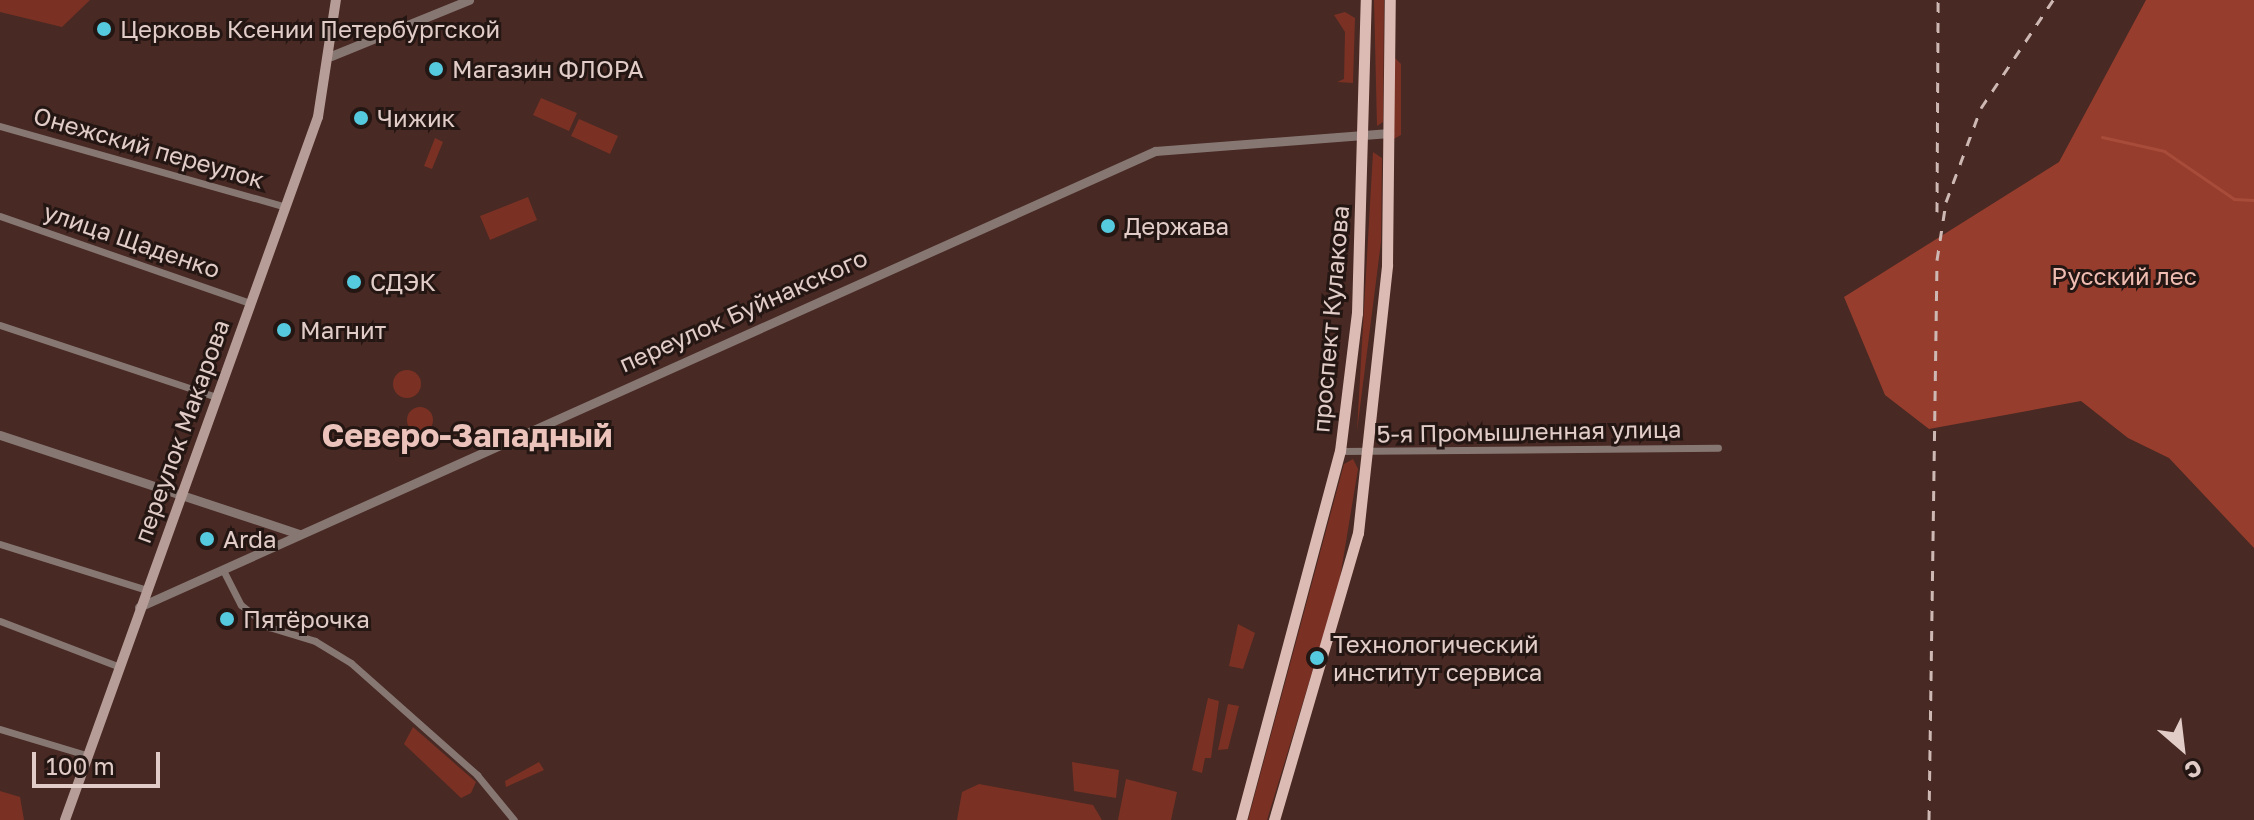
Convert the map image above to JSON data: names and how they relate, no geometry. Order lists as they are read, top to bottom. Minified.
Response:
{"streets":{"main road":["проспект Кулакова","переулок Макарова"],"street":["Онежский переулок","улица Щаденко","переулок Буйнакского","5-я Промышленная улица"]},"crossings":[["Онежский переулок","переулок Макарова"],["улица Щаденко","переулок Макарова"],["переулок Буйнакского","проспект Кулакова"],["переулок Буйнакского","переулок Макарова"],["проспект Кулакова","5-я Промышленная улица"]],"districts":["Северо-Западный"],"parks":["Русский лес"],"places":["Церковь Ксении Петербургской","Магазин ФЛОРА","Чижик","Держава","СДЭК","Магнит","Arda","Пятёрочка","Технологический институт сервиса"],"scale_bar":"100 m","north":"bottom right"}
